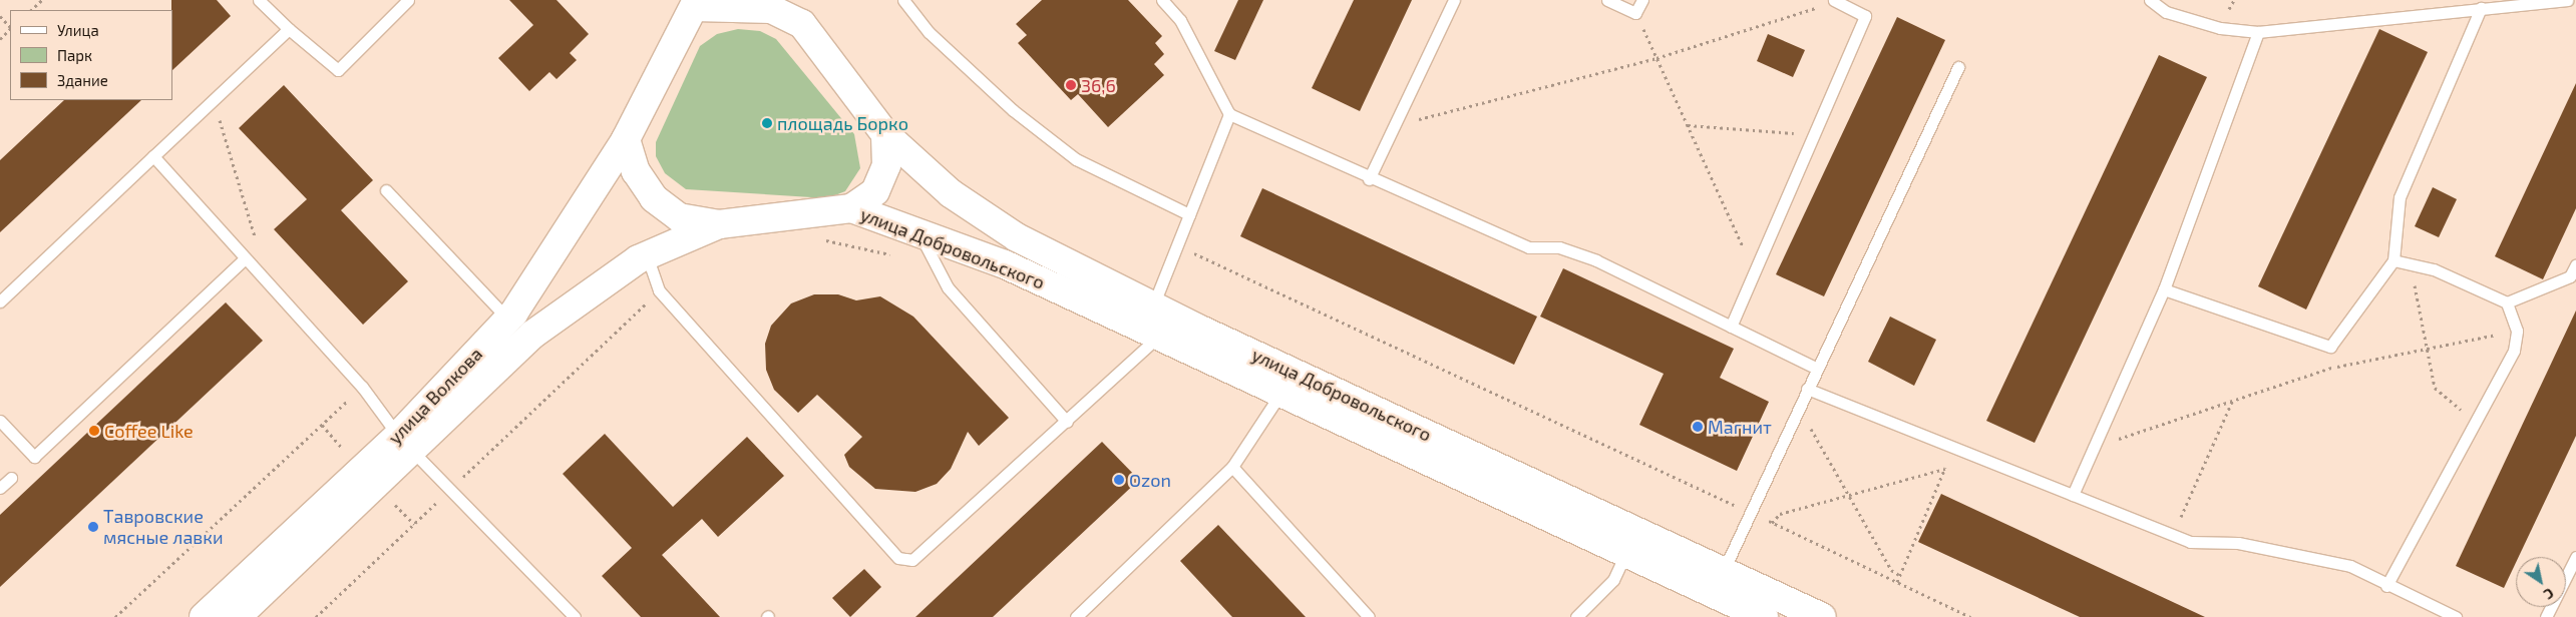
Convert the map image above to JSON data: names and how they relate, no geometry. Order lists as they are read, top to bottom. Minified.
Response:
{"streets":{"main road":["улица Добровольского","улица Волкова"]},"places":["36,6","площадь Борко","Магнит","Coffee Like","Ozon","Тавровские мясные лавки"],"legend":["Улица","Парк","Здание"],"north":"bottom right"}
